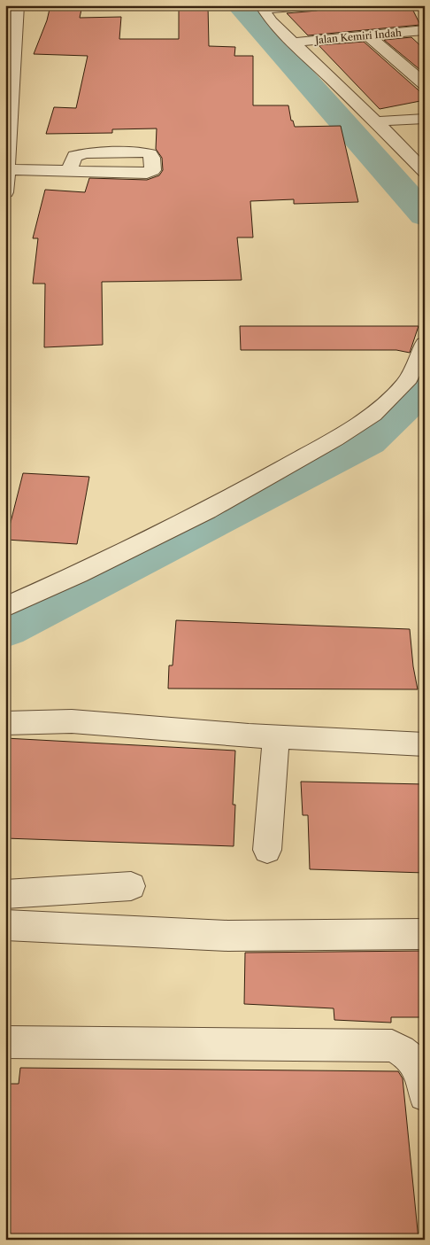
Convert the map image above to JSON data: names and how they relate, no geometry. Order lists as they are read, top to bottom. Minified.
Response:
{"streets":{"street":["Jalan Kemiri Indah"]}}
